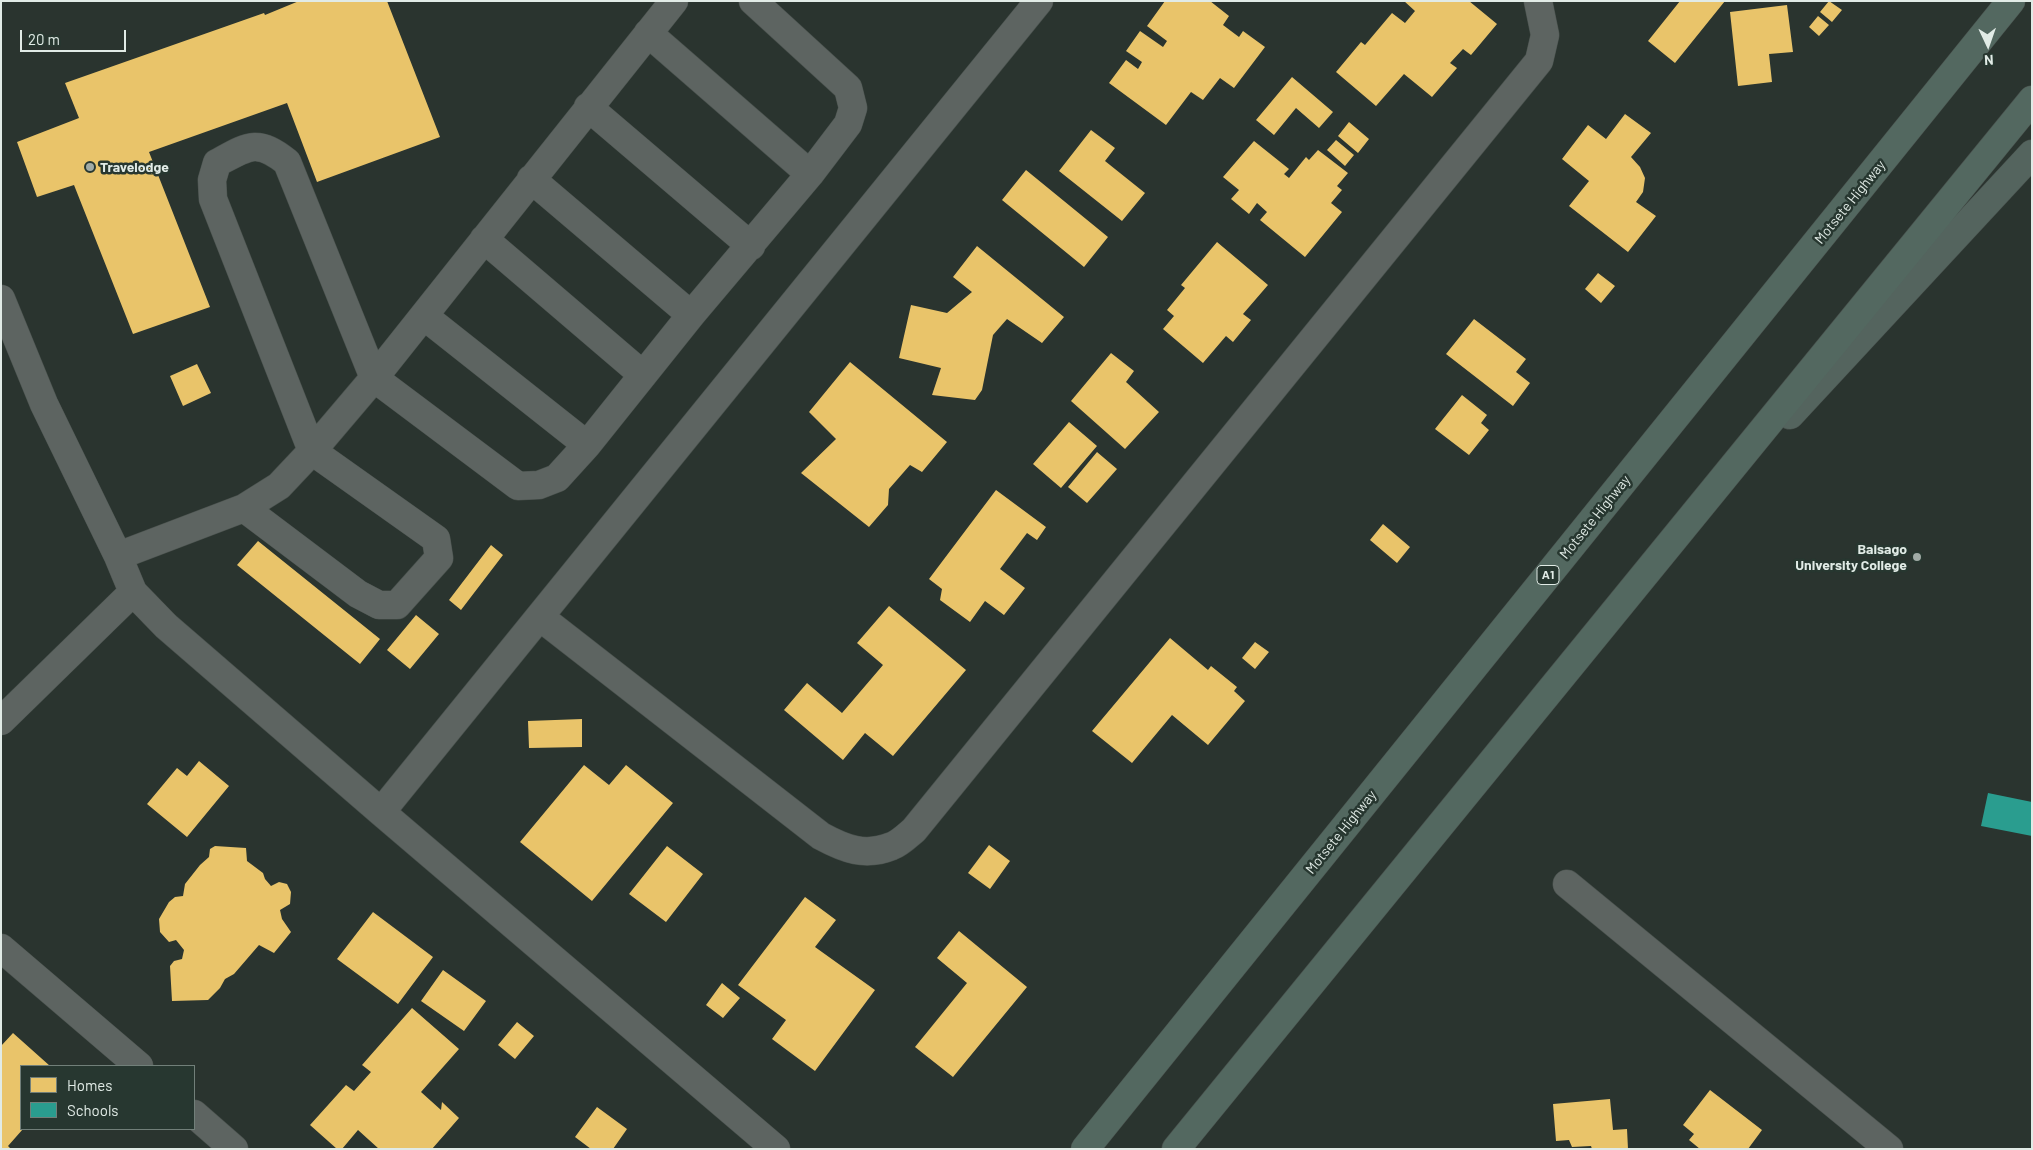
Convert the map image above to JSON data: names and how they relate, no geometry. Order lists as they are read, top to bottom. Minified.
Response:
{"streets":{"highway":["Motsete Highway","A1"]},"places":["Travelodge","Baisago University College"],"legend":["Homes","Schools"],"scale_bar":"20 m","north":"bottom"}
